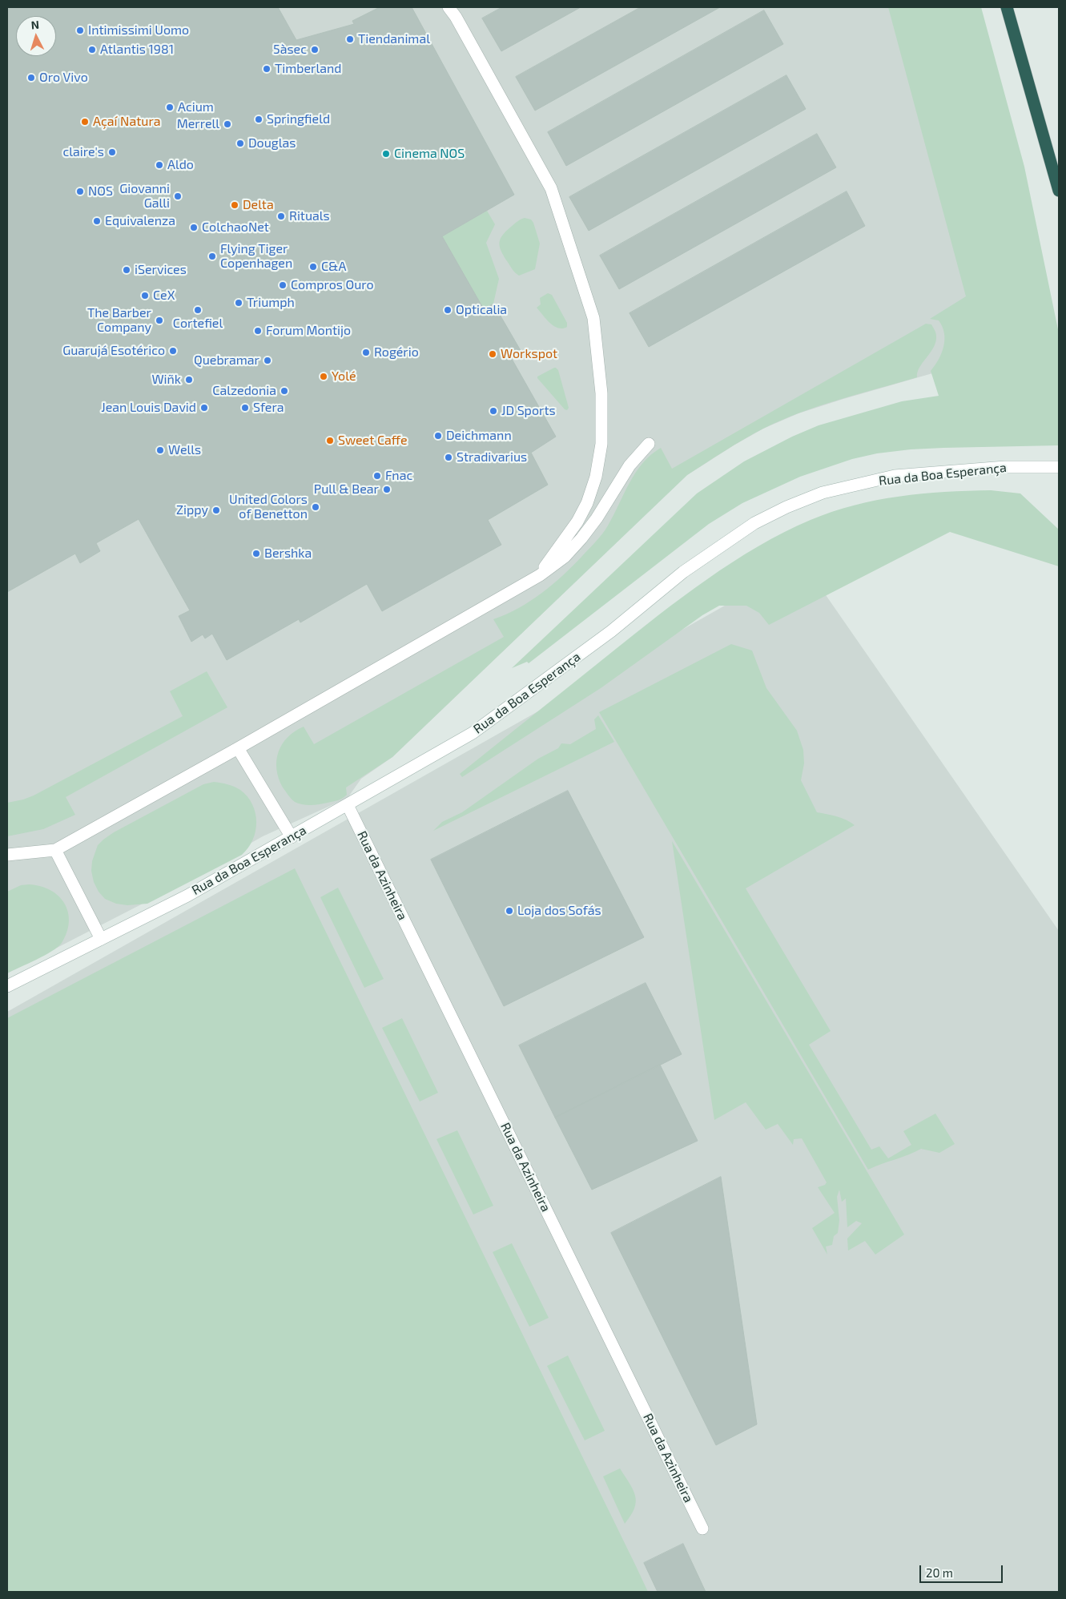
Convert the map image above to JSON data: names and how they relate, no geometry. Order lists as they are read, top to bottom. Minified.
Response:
{"streets":{"street":["Rua da Boa Esperança","Rua da Azinheira"]},"crossings":[["Rua da Boa Esperança","Rua da Azinheira"]],"places":["Intimissimi Uomo","Tiendanimal","Atlantis 1981","5àsec","Timberland","Oro Vivo","Acium","Springfield","Açaí Natura","Merrell","Douglas","claire's","Cinema NOS","Aldo","NOS","Giovanni Galli","Delta","Rituals","Equivalenza","ColchaoNet","Flying Tiger Copenhagen","C&A","iServices","Compros Ouro","CeX","Triumph","Cortefiel","Opticalia","The Barber Company","Forum Montijo","Guarujá Esotérico","Rogério","Workspot","Quebramar","Yolé","Wiñk","Calzedonia","Jean Louis David","Sfera","JD Sports","Deichmann","Sweet Caffe","Wells","Stradivarius","Fnac","Pull & Bear","United Colors of Benetton","Zippy","Bershka","Loja dos Sofás"],"scale_bar":"20 m","north":"top"}
